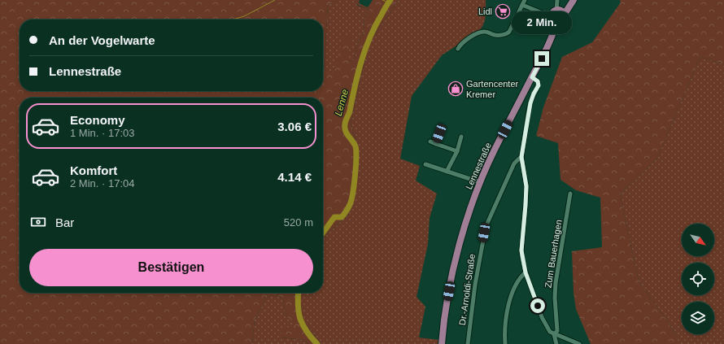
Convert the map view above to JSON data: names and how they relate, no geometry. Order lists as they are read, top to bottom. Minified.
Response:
{"streets":{"main road":["Lennestraße"],"street":["Zum Bauerhagen","Dr.-Arnoldi-Straße"]},"crossings":[["Lennestraße","Dr.-Arnoldi-Straße"]],"water":["Lenne"],"places":{"supermarket":["Lidl"],"shop":["Gartencenter Kremer"]},"north":"bottom right","page":{"bubble":"2 Min.","banner":["An der Vogelwarte","Lennestraße"],"list":[{"name":"Economy","note":"1 Min. · 17:03","value":"3.06 €"},{"name":"Komfort","note":"2 Min. · 17:04","value":"4.14 €"}],"pay":["Bar","520 m"],"buttons":"Bestätigen"}}
